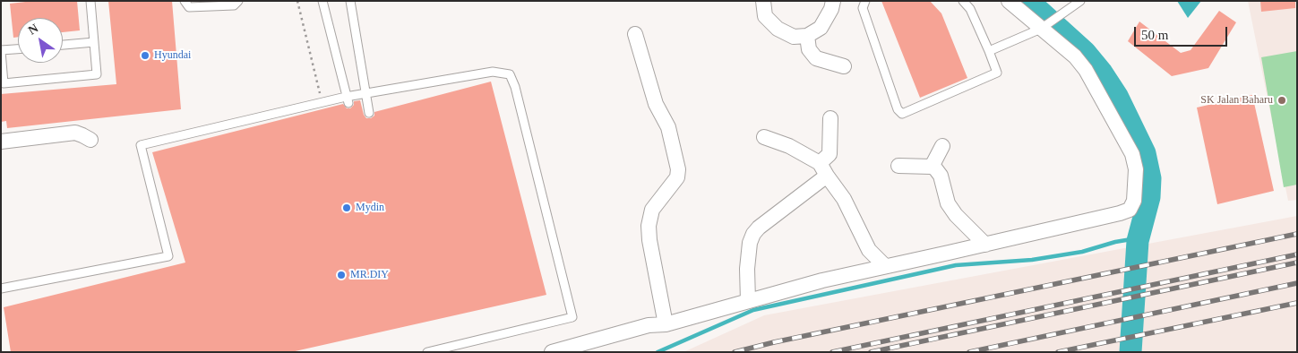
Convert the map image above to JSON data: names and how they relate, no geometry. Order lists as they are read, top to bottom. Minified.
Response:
{"places":["Hyundai","SK Jalan Baharu","Mydin","MR.DIY"],"scale_bar":"50 m","north":"top left"}
